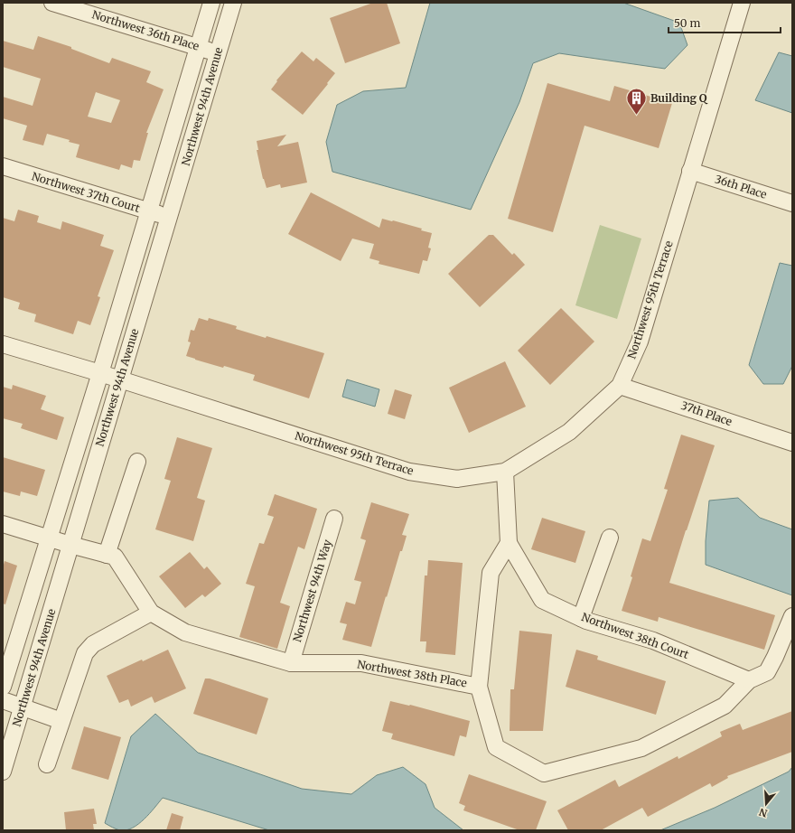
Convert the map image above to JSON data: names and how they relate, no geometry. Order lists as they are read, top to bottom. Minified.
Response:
{"streets":{"street":["Northwest 36th Place","Northwest 94th Avenue","36th Place","Northwest 37th Court","Northwest 95th Terrace","37th Place","Northwest 94th Way","Northwest 38th Court","Northwest 38th Place"]},"crossings":[["Northwest 36th Place","Northwest 94th Avenue"],["Northwest 94th Avenue","Northwest 37th Court"],["Northwest 94th Avenue","Northwest 95th Terrace"],["Northwest 94th Avenue","Northwest 38th Place"],["36th Place","Northwest 95th Terrace"],["Northwest 95th Terrace","37th Place"],["Northwest 94th Way","Northwest 38th Place"],["Northwest 38th Court","Northwest 38th Place"]],"places":{"building":["Building Q"]},"scale_bar":"50 m","north":"bottom"}
